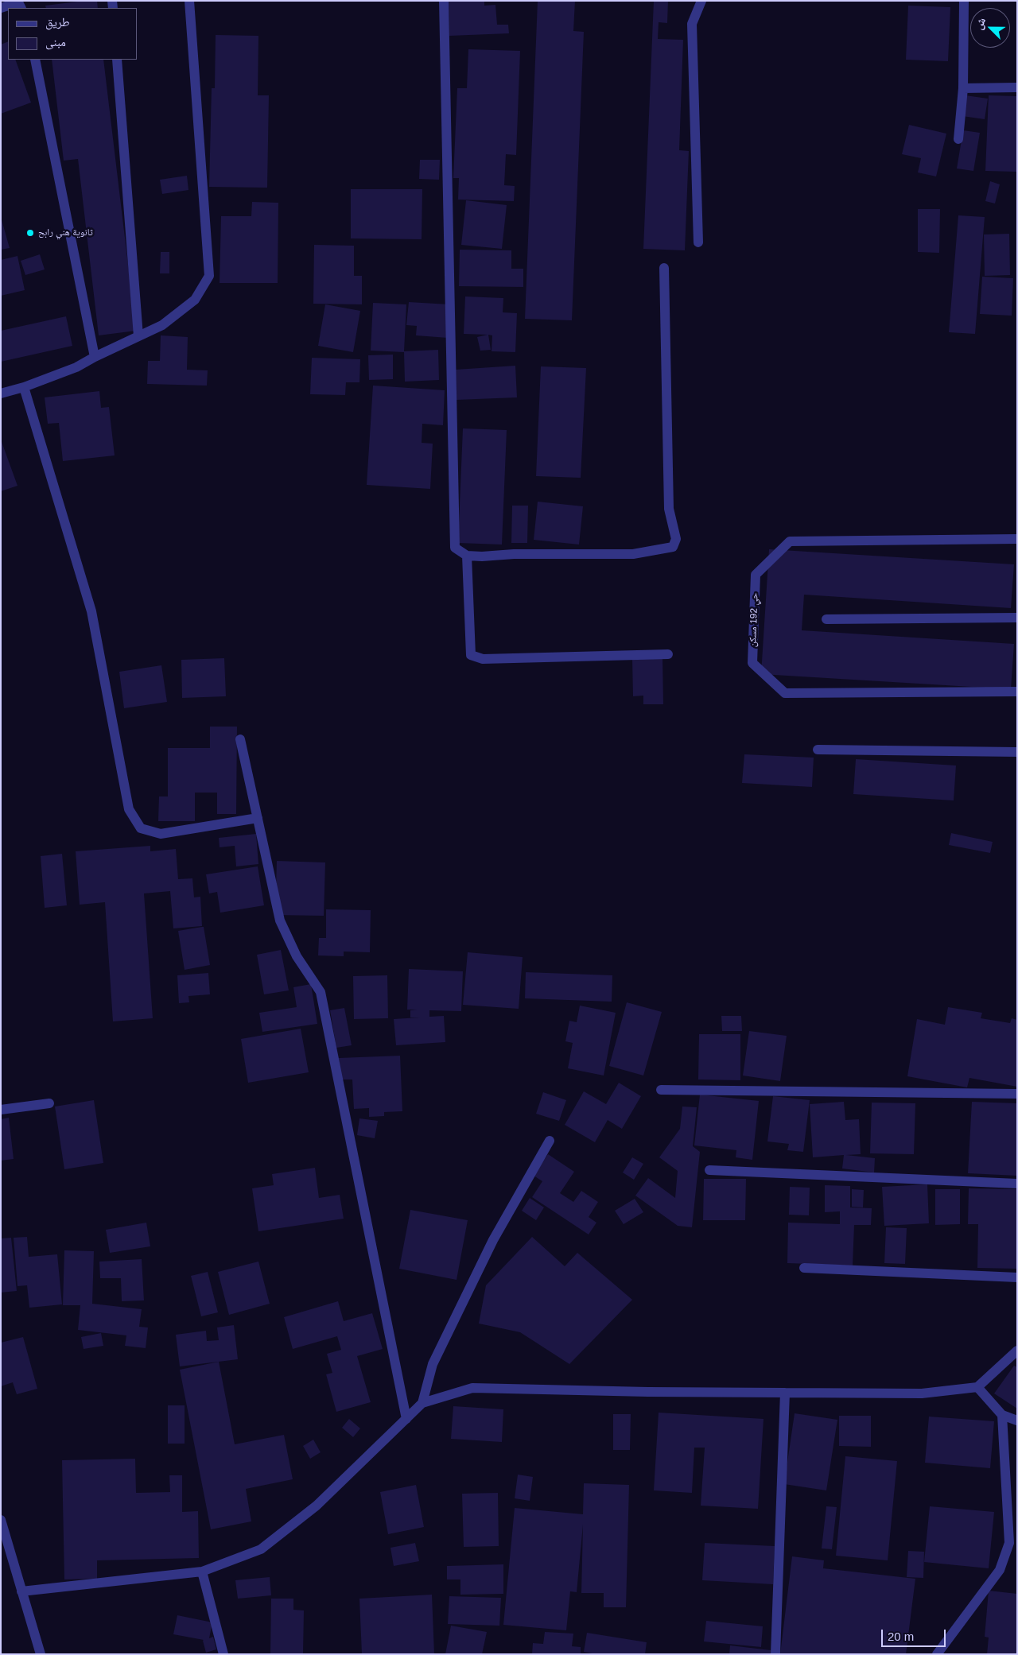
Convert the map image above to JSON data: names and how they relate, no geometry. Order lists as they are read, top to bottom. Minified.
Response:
{"streets":{"street":["حي 192 مسكن"]},"places":["ثانوية هني رابح"],"legend":["طريق","مبنى"],"scale_bar":"20 m","north":"top left"}
